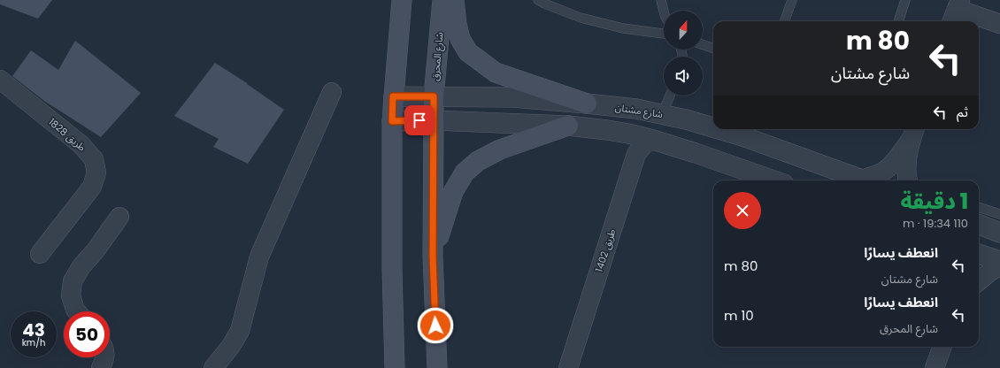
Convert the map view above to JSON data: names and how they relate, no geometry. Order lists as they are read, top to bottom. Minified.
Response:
{"streets":{"main road":["شارع المحرق"],"street":["شارع مشتان","طريق 1828","طريق 1402"]},"crossings":[["شارع المحرق","شارع مشتان"]],"north":"top","page":{"turn":["80 m","شارع مشتان"],"then":"ثم","heading":["1 دقيقة","110 m · 19:34"],"list":[{"name":"انعطف يسارًا","note":"شارع مشتان","value":"80 m"},{"name":"انعطف يسارًا","note":"شارع المحرق","value":"10 m"}],"speed":"43 km/h","limit":"50"}}
